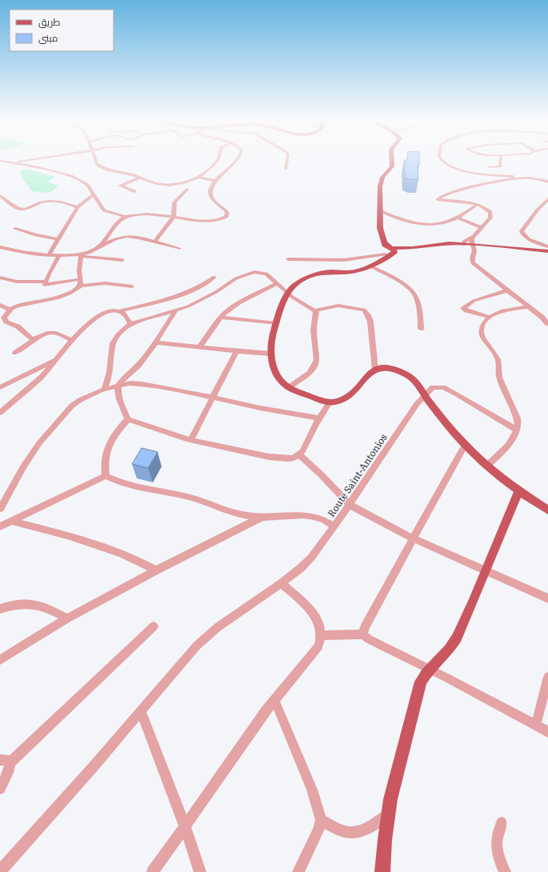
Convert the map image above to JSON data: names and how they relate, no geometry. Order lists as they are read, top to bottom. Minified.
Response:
{"streets":{"street":["Route Saint-Antonios"]},"legend":["طريق","مبنى"]}
